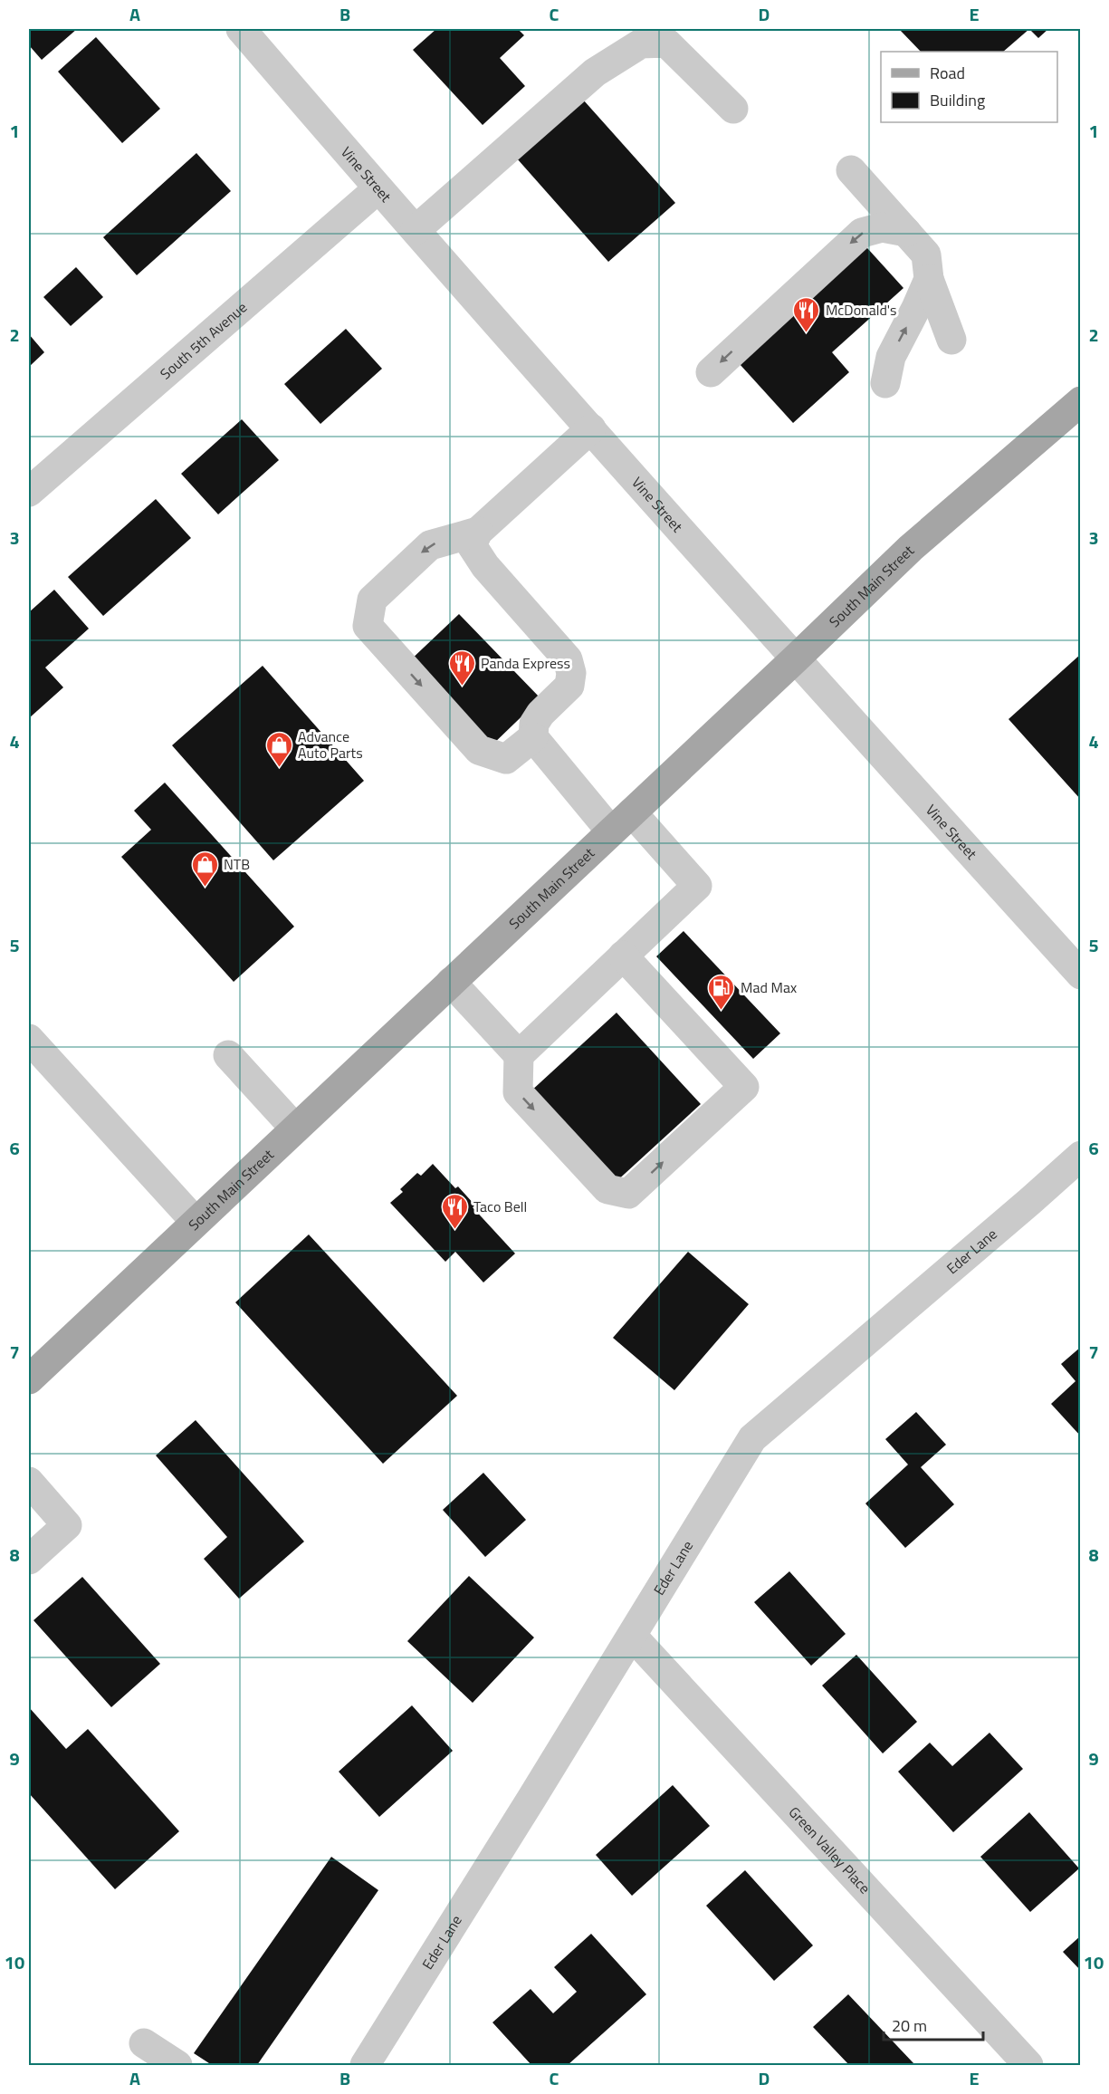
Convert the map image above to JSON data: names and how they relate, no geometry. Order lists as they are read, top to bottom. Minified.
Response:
{"streets":{"main road":["South Main Street"],"street":["Vine Street","South 5th Avenue","Eder Lane","Green Valley Place"]},"crossings":[["Vine Street","South 5th Avenue"],["Vine Street","South Main Street"],["Eder Lane","Green Valley Place"]],"places":{"restaurant":["McDonald's","Panda Express","Taco Bell"],"shop":["Advance Auto Parts","NTB"],"fuel station":["Mad Max"]},"legend":["Road","Building"],"scale_bar":"20 m","grid":{"columns":["A","B","C","D","E"],"rows":["1","2","3","4","5","6","7","8","9","10"]}}
